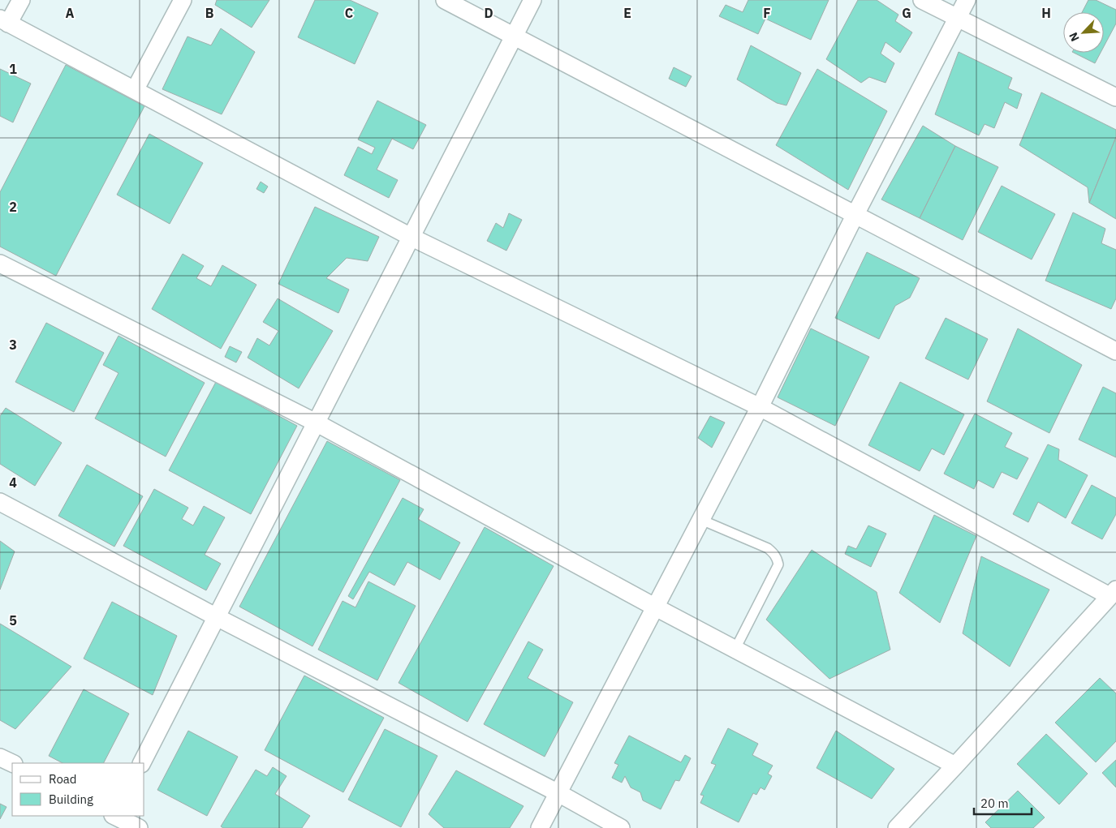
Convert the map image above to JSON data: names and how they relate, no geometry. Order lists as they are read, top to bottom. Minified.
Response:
{"legend":["Road","Building"],"scale_bar":"20 m","north":"bottom left","grid":{"columns":["A","B","C","D","E","F","G","H"],"rows":["1","2","3","4","5"]}}
